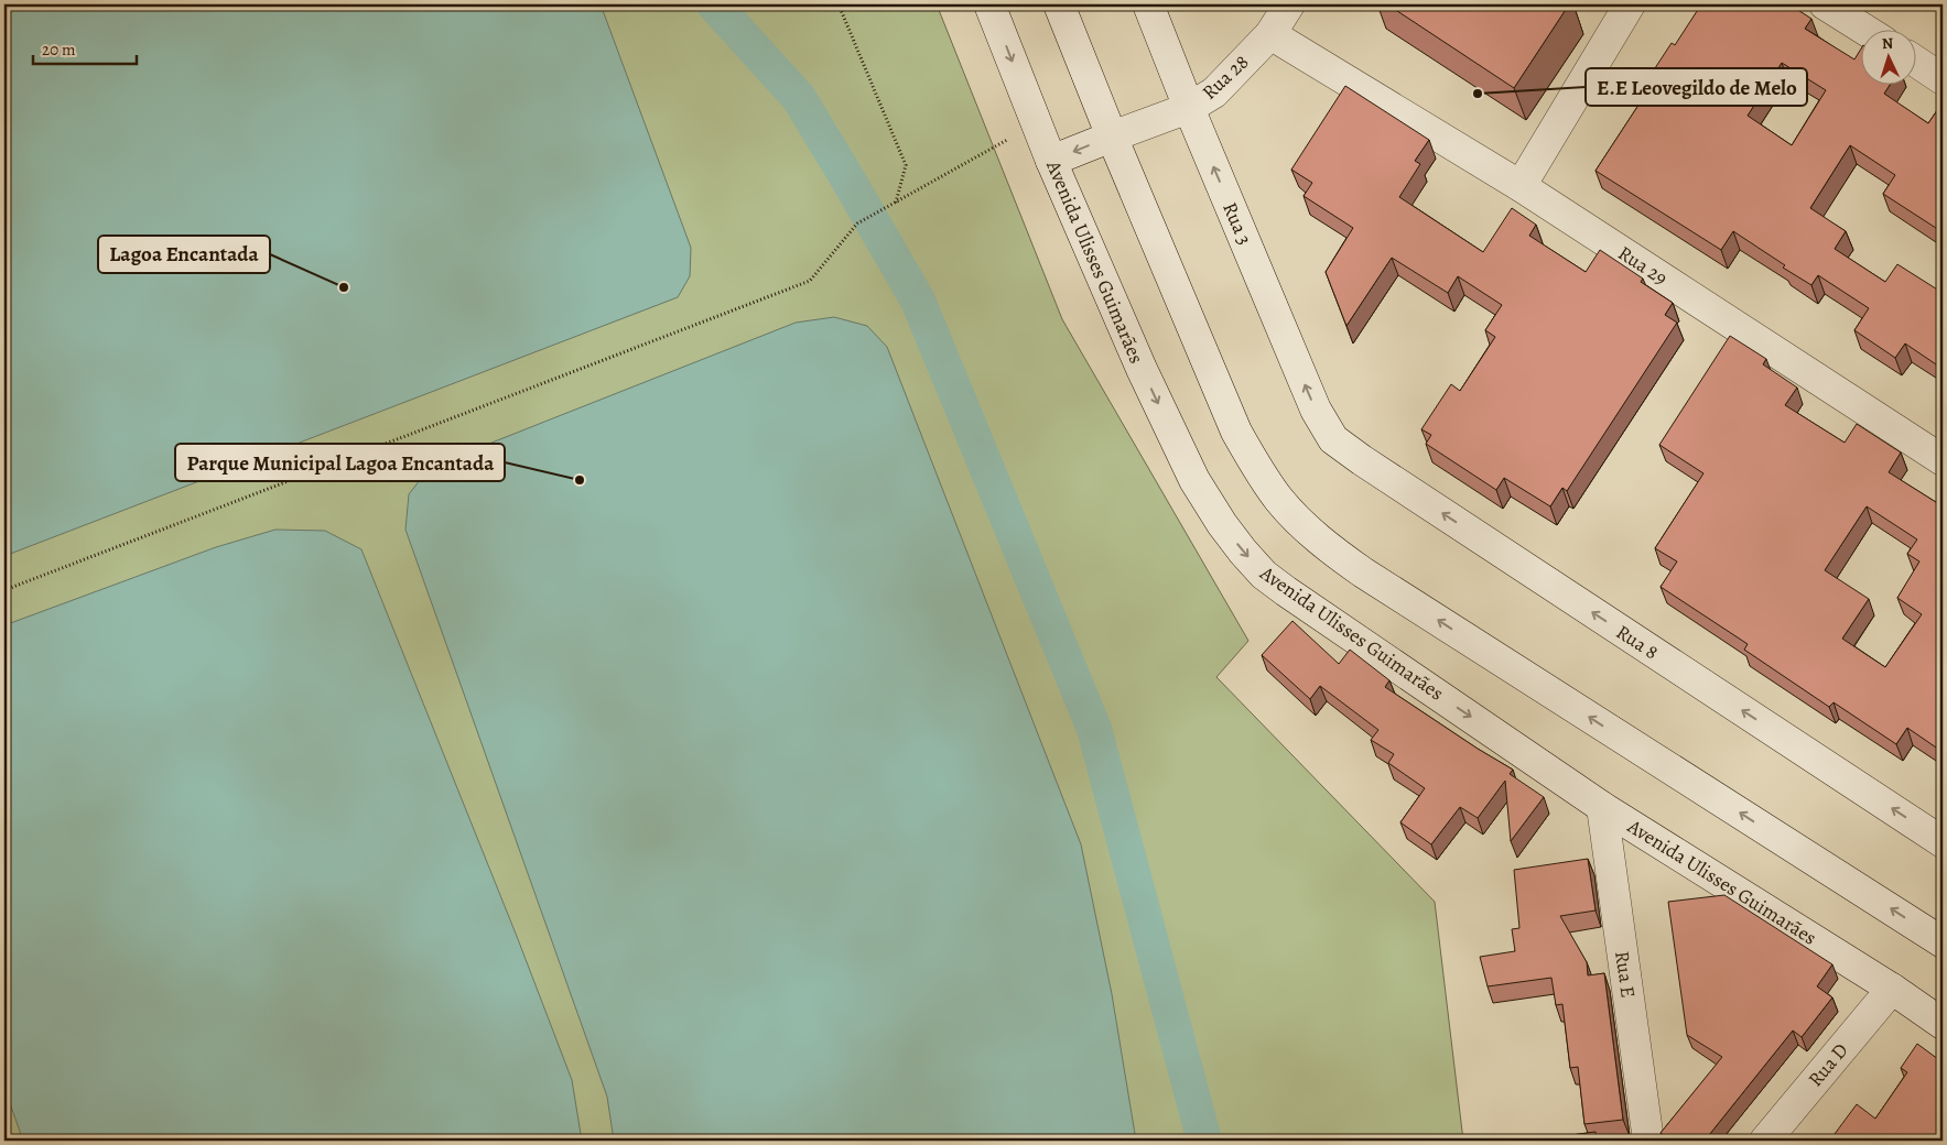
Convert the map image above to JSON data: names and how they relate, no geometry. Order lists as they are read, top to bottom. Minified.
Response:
{"streets":{"main road":["Rua 28","Rua 3","Avenida Ulisses Guimarães","Rua 29","Rua 8","Rua E","Rua D"]},"crossings":[["Rua 28","Rua 3"],["Rua 28","Avenida Ulisses Guimarães"],["Rua 28","Rua 29"],["Rua 3","Rua 8"],["Avenida Ulisses Guimarães","Rua E"],["Avenida Ulisses Guimarães","Rua D"]],"one_way":["Rua 3"],"places":["E.E Leovegildo de Melo","Lagoa Encantada","Parque Municipal Lagoa Encantada"],"scale_bar":"20 m","north":"top"}
